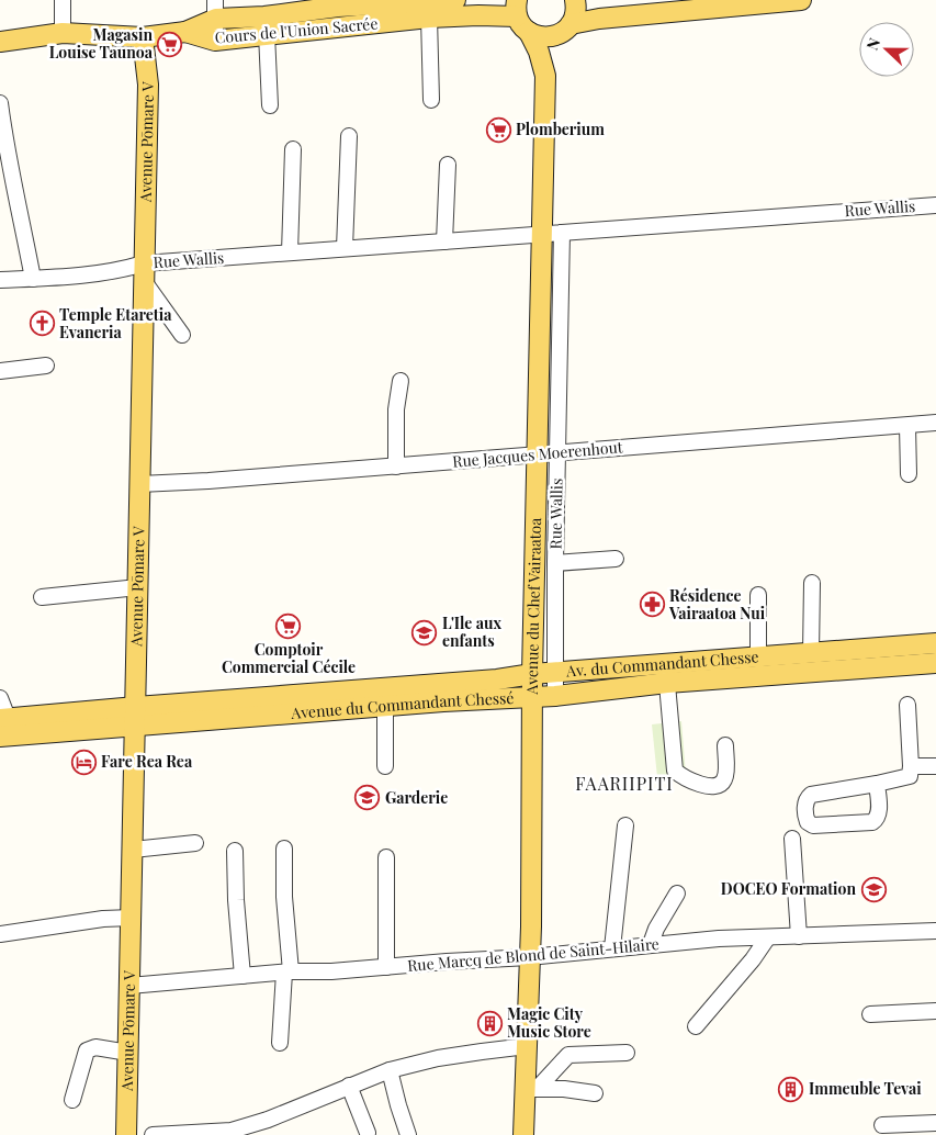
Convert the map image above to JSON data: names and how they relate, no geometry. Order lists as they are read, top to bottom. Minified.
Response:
{"streets":{"main road":["Cours de l'Union Sacrée","Avenue Pōmare V","Avenue du Chef Vairaatoa","Av. du Commandant Chesse","Avenue du Commandant Chessé"],"street":["Rue Wallis","Rue Jacques Moerenhout","Rue Marcq de Blond de Saint-Hilaire"]},"crossings":[["Cours de l'Union Sacrée","Avenue du Chef Vairaatoa"],["Avenue Pōmare V","Rue Wallis"],["Avenue Pōmare V","Rue Jacques Moerenhout"],["Avenue Pōmare V","Av. du Commandant Chesse"],["Avenue Pōmare V","Avenue du Commandant Chessé"],["Avenue Pōmare V","Rue Marcq de Blond de Saint-Hilaire"],["Rue Wallis","Rue Jacques Moerenhout"],["Rue Wallis","Avenue du Chef Vairaatoa"],["Rue Wallis","Av. du Commandant Chesse"],["Rue Wallis","Avenue du Commandant Chessé"],["Rue Jacques Moerenhout","Avenue du Chef Vairaatoa"],["Avenue du Chef Vairaatoa","Av. du Commandant Chesse"],["Avenue du Chef Vairaatoa","Avenue du Commandant Chessé"],["Avenue du Chef Vairaatoa","Rue Marcq de Blond de Saint-Hilaire"],["Av. du Commandant Chesse","Avenue du Commandant Chessé"]],"districts":["FAARIIPITI"],"places":{"supermarket":["Magasin Louise Taunoa","Plomberium","Comptoir Commercial Cécile"],"church":["Temple Etaretia Evaneria"],"pharmacy":["Résidence Vairaatoa Nui"],"school or university":["L'Ile aux enfants","Garderie","DOCEO Formation"],"hotel":["Fare Rea Rea"],"building":["Magic City Music Store","Immeuble Tevai"]},"north":"left"}
